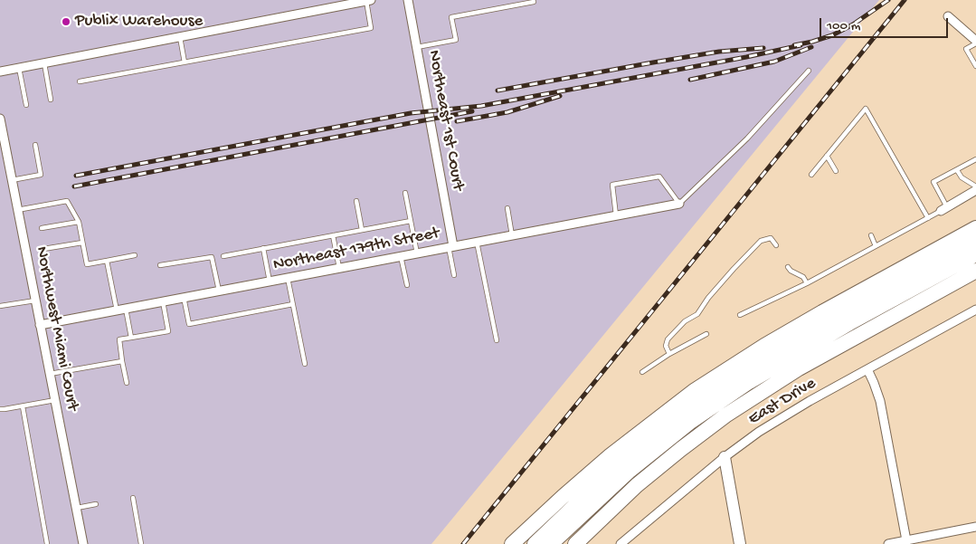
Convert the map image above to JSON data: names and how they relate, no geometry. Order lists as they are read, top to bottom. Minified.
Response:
{"streets":{"street":["Northeast 1st Court","Northeast 179th Street","Northwest Miami Court","East Drive"]},"crossings":[["Northeast 1st Court","Northeast 179th Street"],["Northeast 179th Street","Northwest Miami Court"]],"places":["Publix Warehouse"],"scale_bar":"100 m"}
